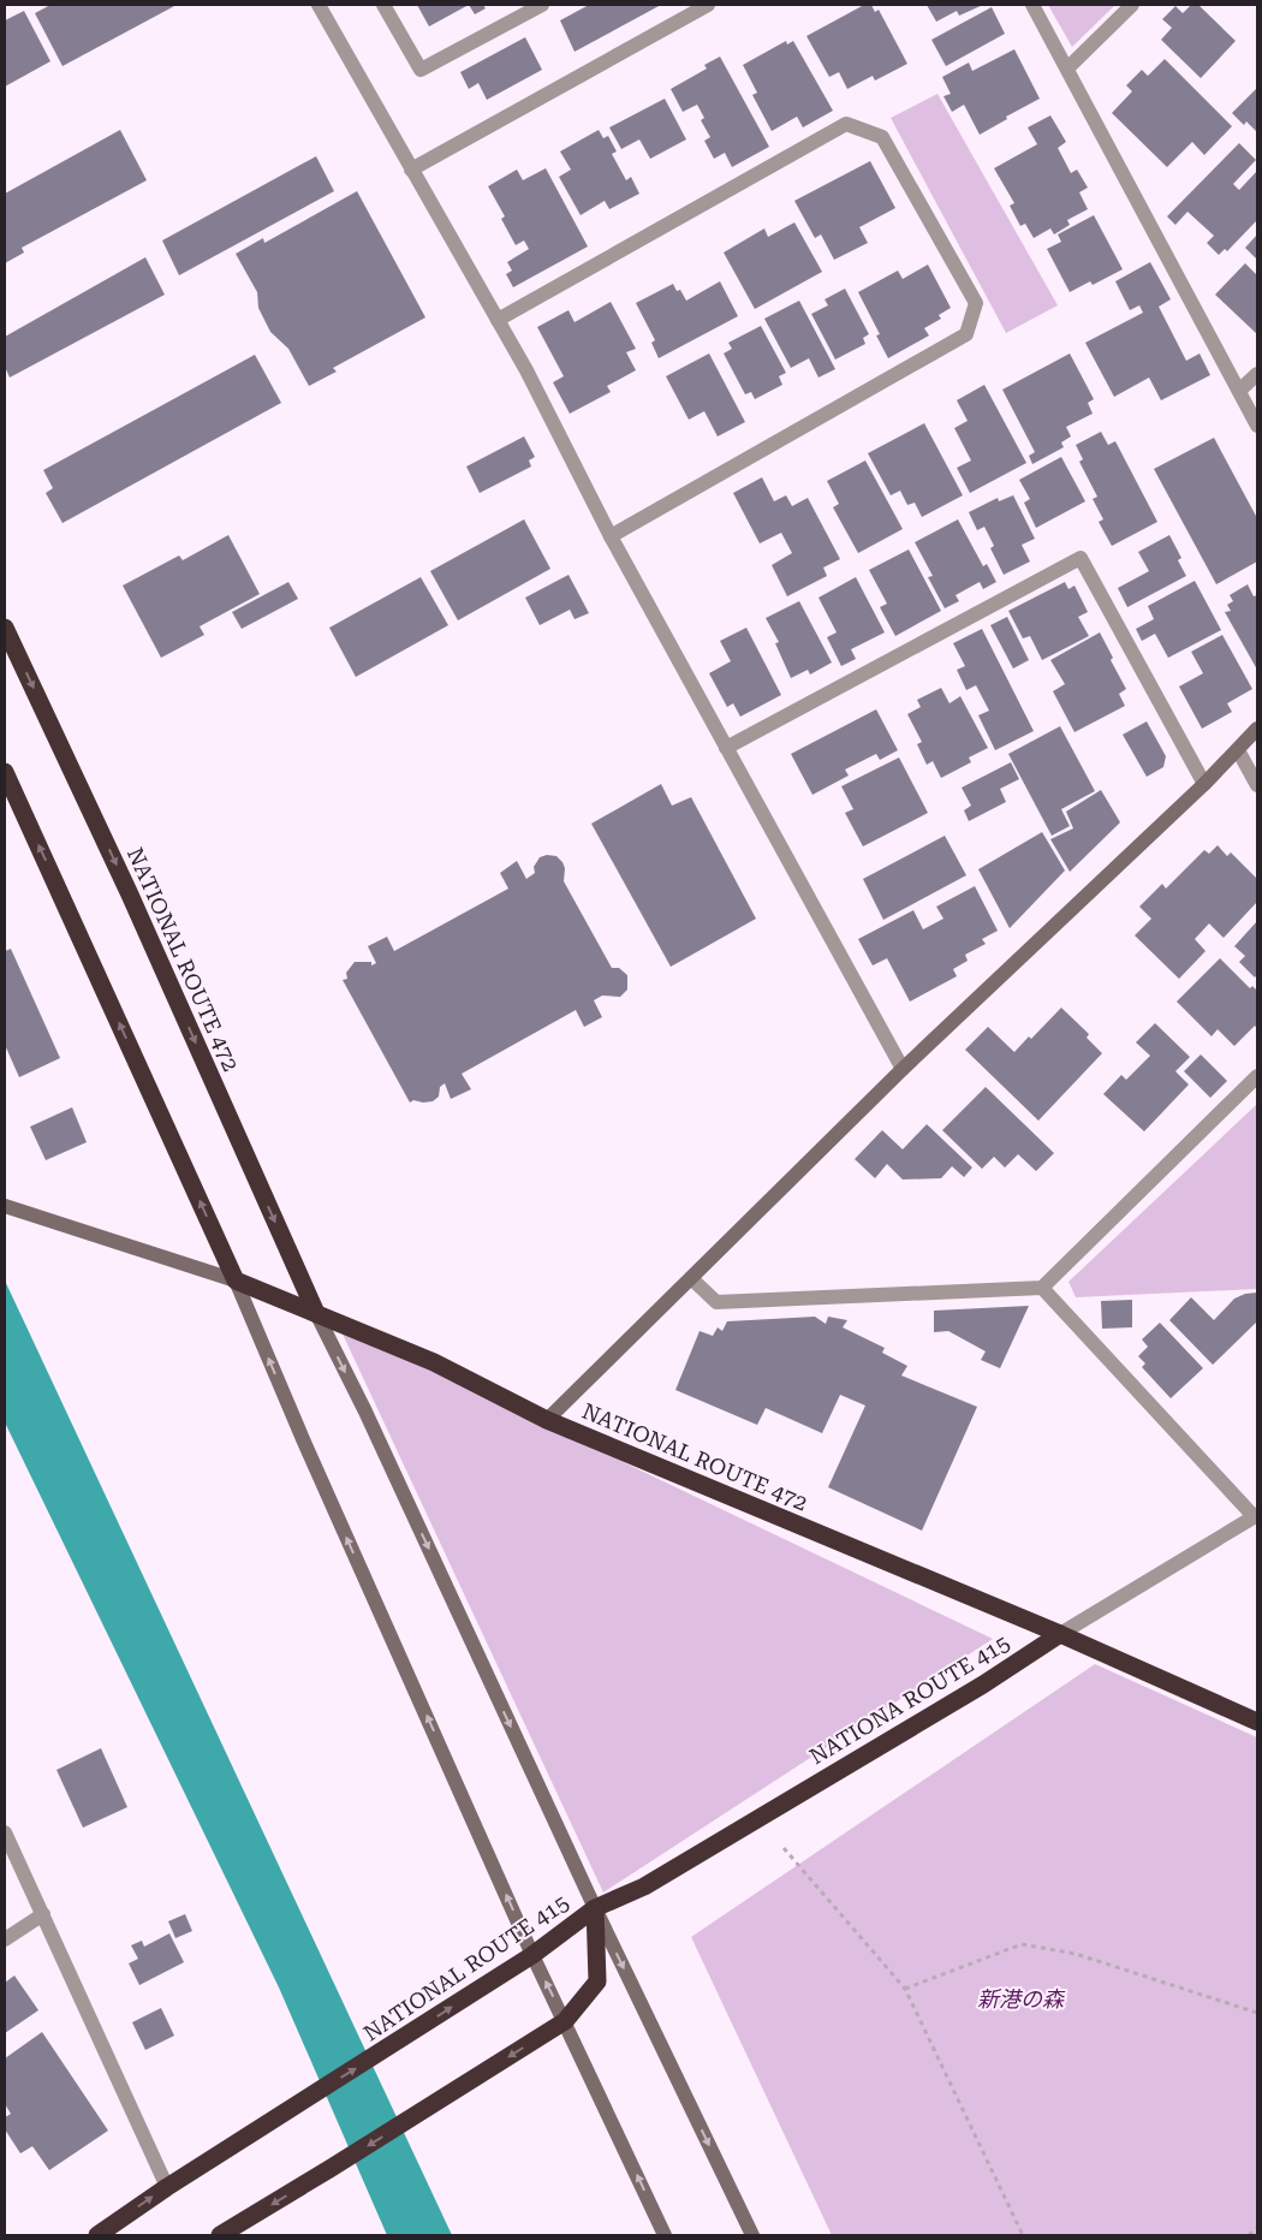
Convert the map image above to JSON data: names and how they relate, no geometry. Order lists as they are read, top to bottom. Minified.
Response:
{"streets":{"highway":["NATIONAL ROUTE 472","NATIONA ROUTE 415","NATIONAL ROUTE 415"]},"crossings":[["NATIONAL ROUTE 472","NATIONA ROUTE 415"],["NATIONA ROUTE 415","NATIONAL ROUTE 415"]],"parks":["新港の森"]}
